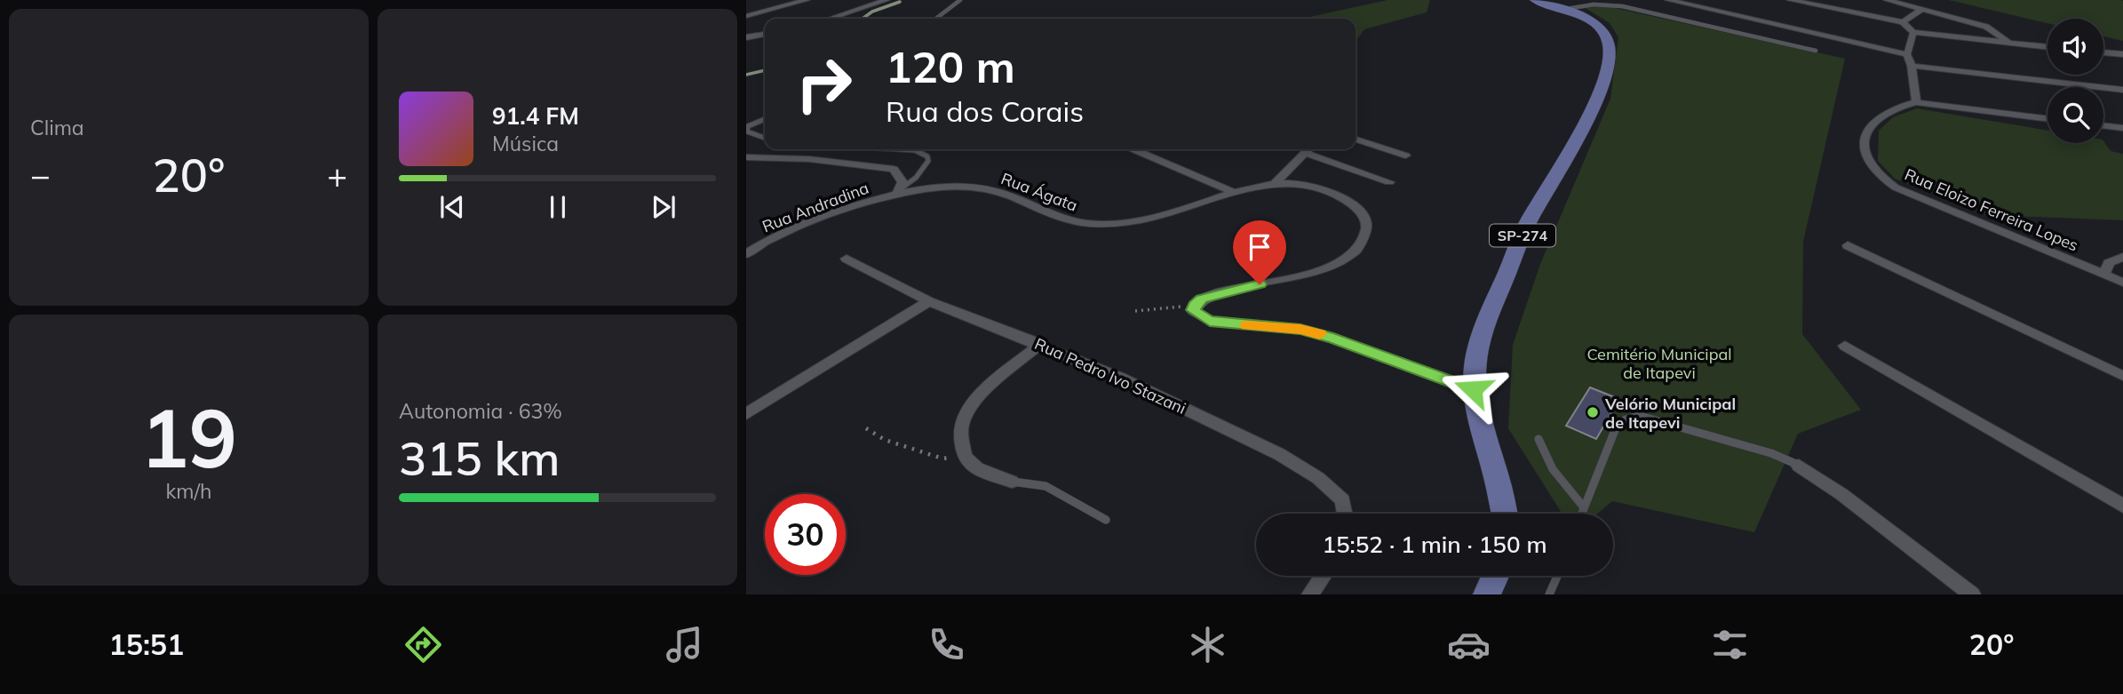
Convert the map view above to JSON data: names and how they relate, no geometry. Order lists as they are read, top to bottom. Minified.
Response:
{"streets":{"main road":["SP-274"],"street":["Rua Ágata","Rua Andradina","Rua Eloizo Ferreira Lopes","Rua Pedro Ivo Stazani"]},"crossings":[["Rua Ágata","Rua Andradina"]],"parks":["Cemitério Municipal de Itapevi"],"places":["Velório Municipal de Itapevi"],"page":{"tile":["Clima",["19","km/h"],["Autonomia · 63%","315 km"]],"turn":["120 m","Rua dos Corais"],"song":["91.4 FM","Música"],"heat":["−","20°","+"],"limit":"30","trip":"15:52 · 1 min · 150 m","tabs":["15:51","20°"]}}
